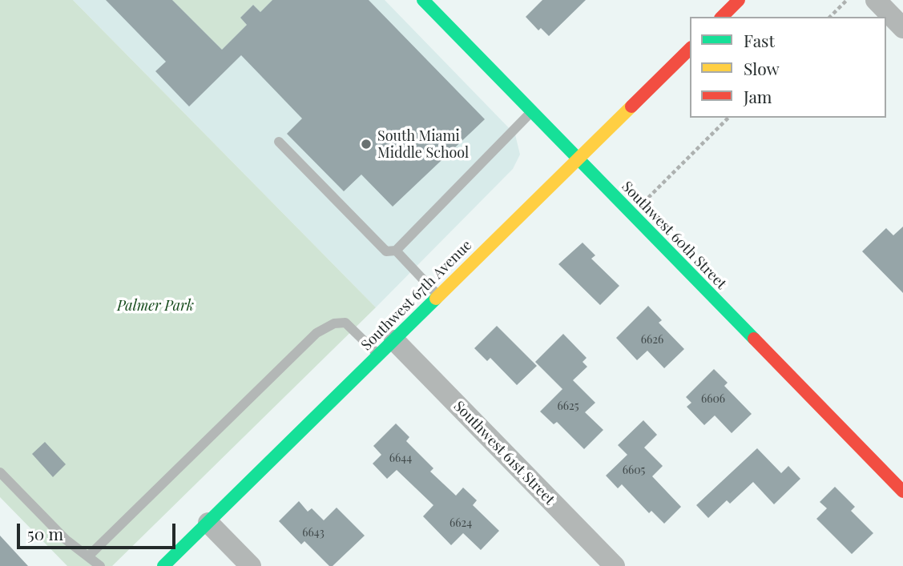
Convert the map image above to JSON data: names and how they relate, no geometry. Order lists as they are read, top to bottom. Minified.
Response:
{"streets":{"main road":["Southwest 60th Street","Southwest 67th Avenue"],"street":["Southwest 61st Street"]},"crossings":[["Southwest 60th Street","Southwest 67th Avenue"],["Southwest 67th Avenue","Southwest 61st Street"]],"parks":["Palmer Park"],"places":["South Miami Middle School"],"house_numbers":["6626","6606","6625","6644","6605","6624","6643"],"legend":["Fast","Slow","Jam"],"scale_bar":"50 m"}
